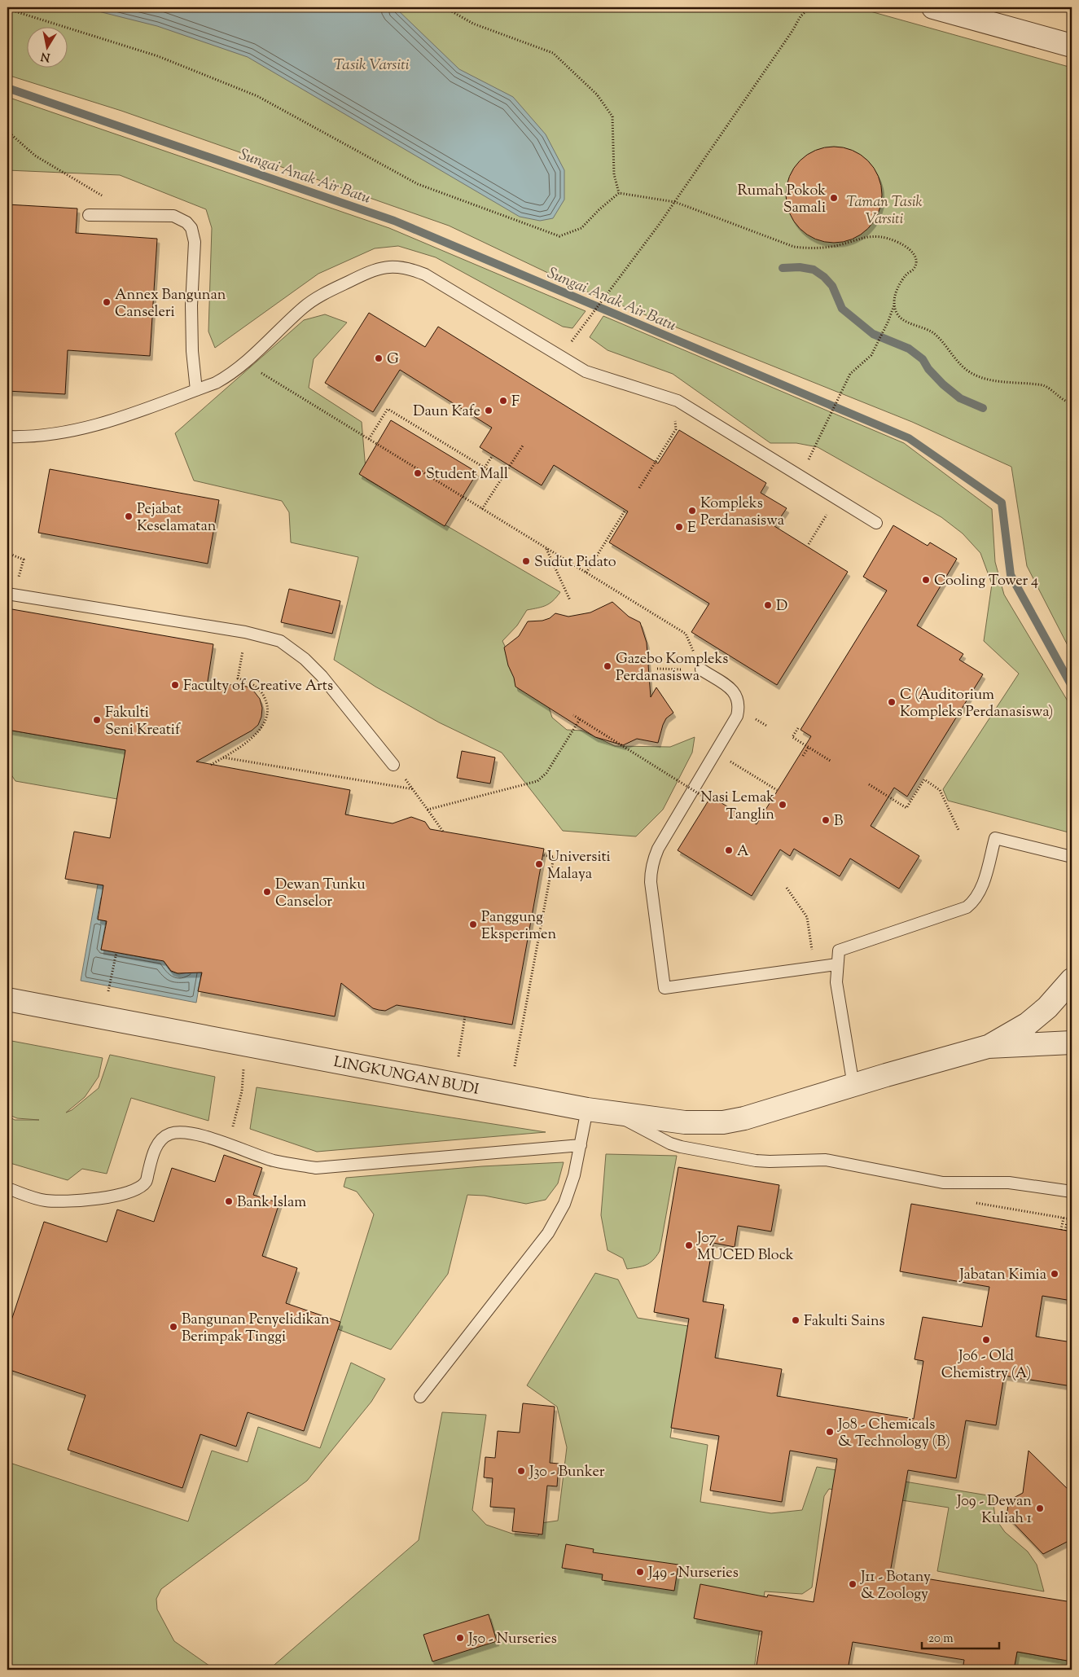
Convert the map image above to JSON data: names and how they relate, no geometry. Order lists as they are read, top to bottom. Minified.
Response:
{"streets":{"street":["LINGKUNGAN BUDI"]},"water":["Tasik Varsiti","Sungai Anak Air Batu"],"parks":["Taman Tasik Varsiti"],"places":["Rumah Pokok Samali","Annex Bangunan Canseleri","G","F","Daun Kafe","Student Mall","Kompleks Perdanasiswa","Pejabat Keselamatan","E","Sudut Pidato","Cooling Tower 4","D","Gazebo Kompleks Perdanasiswa","Faculty of Creative Arts","C (Auditorium Kompleks Perdanasiswa)","Fakulti Seni Kreatif","Nasi Lemak Tanglin","B","A","Universiti Malaya","Dewan Tunku Canselor","Panggung Eksperimen","Bank Islam","J07 - MUCED Block","Jabatan Kimia","Fakulti Sains","Bangunan Penyelidikan Berimpak Tinggi","J06 - Old Chemistry (A)","J08 - Chemicals & Technology (B)","J30 - Bunker","J09 - Dewan Kuliah 1","J49 - Nurseries","J11 - Botany & Zoology","J50 - Nurseries"],"scale_bar":"20 m","north":"bottom"}
